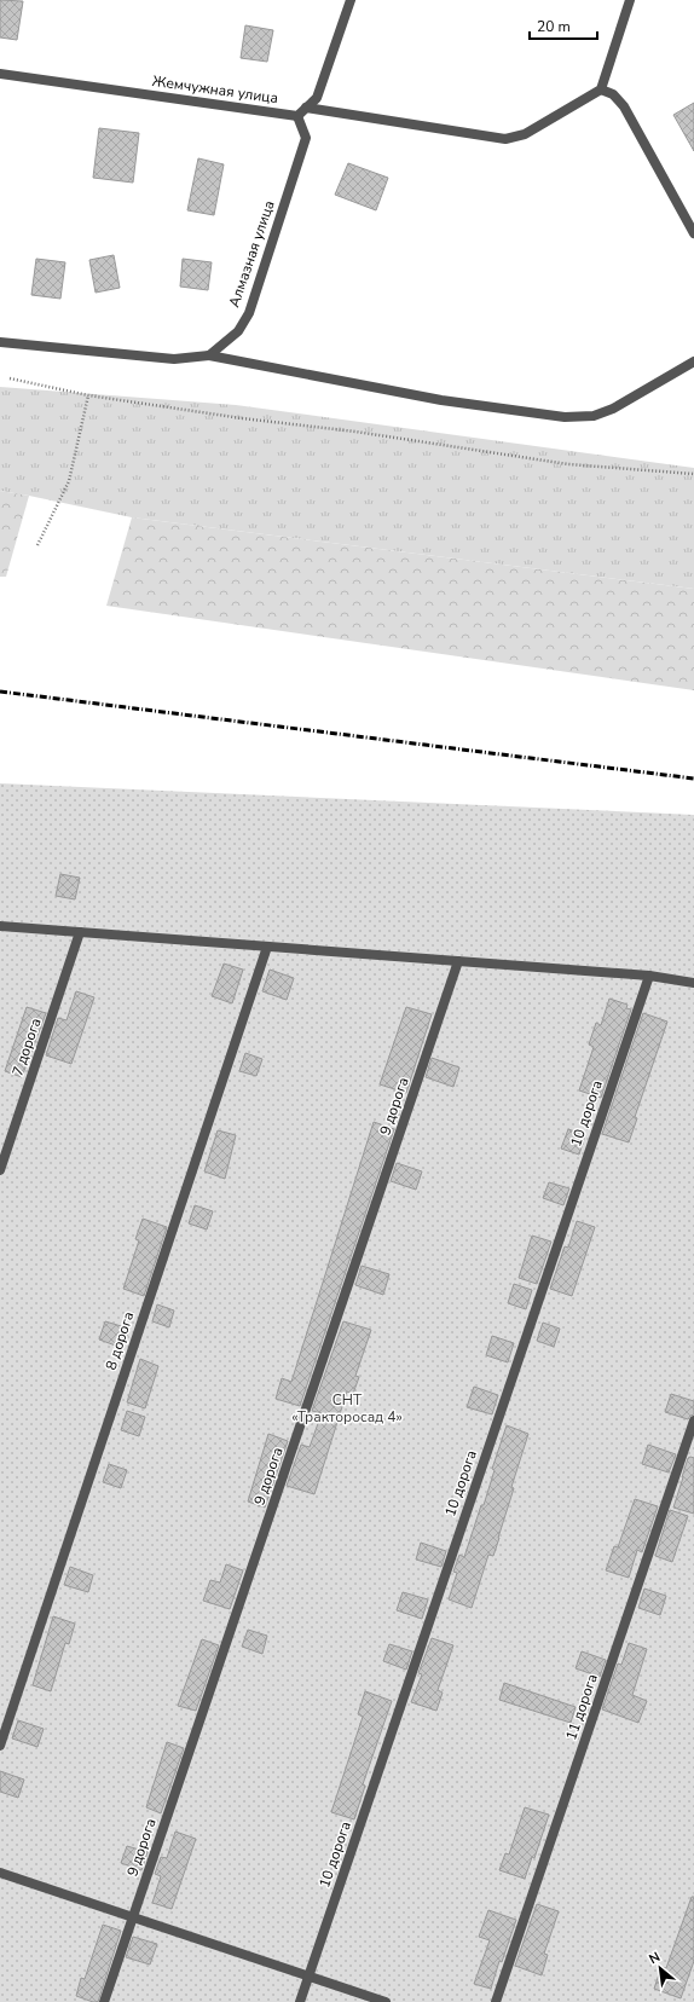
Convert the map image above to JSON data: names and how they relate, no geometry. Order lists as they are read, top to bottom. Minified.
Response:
{"streets":{"street":["Жемчужная улица","Алмазная улица","7 дорога","9 дорога","10 дорога","8 дорога","11 дорога"]},"crossings":[["Жемчужная улица","Алмазная улица"]],"parks":["СНТ «Тракторосад 4»"],"scale_bar":"20 m","north":"top left"}
